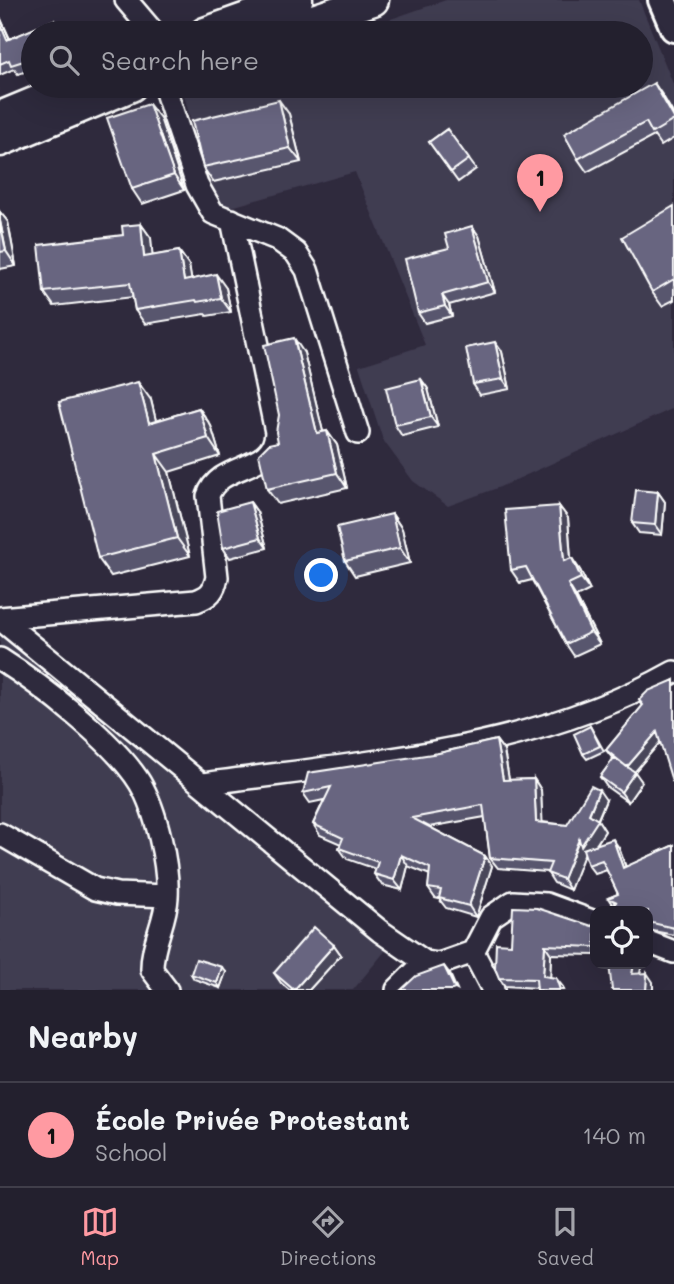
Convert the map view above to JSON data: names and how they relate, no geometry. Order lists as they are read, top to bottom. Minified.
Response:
{"page":{"search":"Search here","pins":"1","heading":"Nearby","list":[{"mark":"1","name":"École Privée Protestant","note":"School","value":"140 m"}],"nav":["Map","Directions","Saved"]}}
